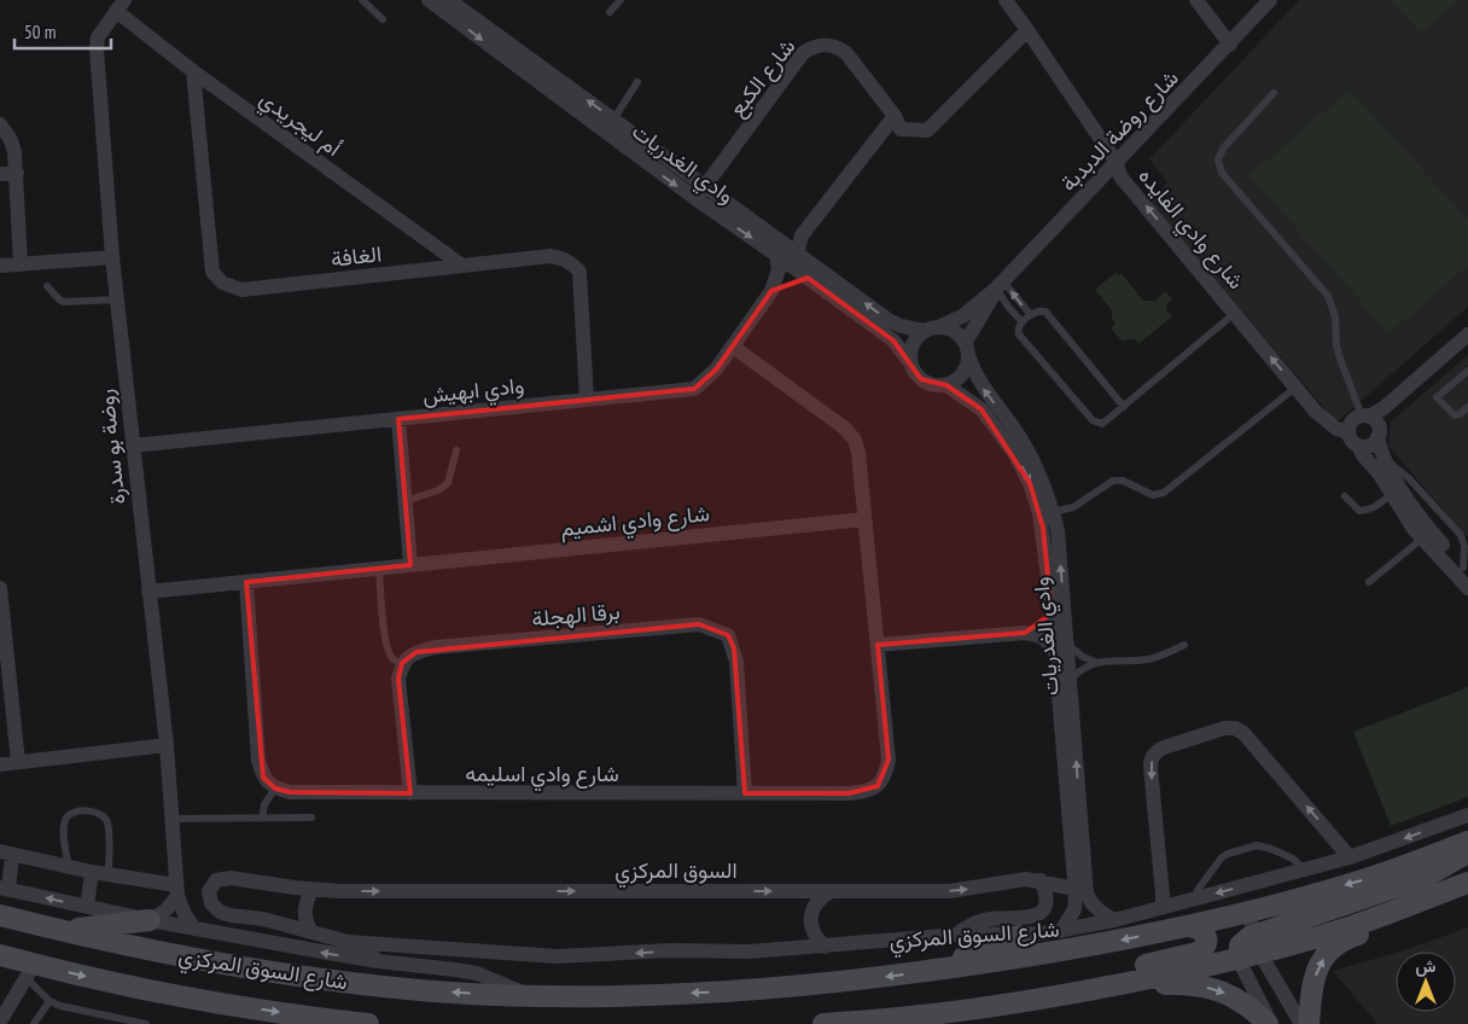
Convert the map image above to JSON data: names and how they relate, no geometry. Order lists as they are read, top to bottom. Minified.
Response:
{"streets":{"main road":["شارع السوق المركزي"],"street":["شارع الكبع","أم ليجريدي","شارع روضة الدبدبة","وادي الغدريات","شارع وادي الفايده","الغافة","وادي ابهيش","روضة بو سدرة","شارع وادي اشميم","برقا الهجلة","شارع وادي اسليمه","السوق المركزي"]},"crossings":[["شارع الكبع","وادي الغدريات"],["شارع الكبع","شارع وادي الفايده"],["أم ليجريدي","الغافة"],["أم ليجريدي","روضة بو سدرة"],["شارع روضة الدبدبة","وادي الغدريات"],["شارع روضة الدبدبة","شارع وادي الفايده"],["وادي الغدريات","وادي ابهيش"],["وادي الغدريات","السوق المركزي"],["وادي الغدريات","شارع السوق المركزي"],["الغافة","وادي ابهيش"],["وادي ابهيش","روضة بو سدرة"],["وادي ابهيش","شارع وادي اسليمه"],["روضة بو سدرة","شارع وادي اشميم"],["روضة بو سدرة","شارع السوق المركزي"],["شارع وادي اشميم","شارع وادي اسليمه"],["برقا الهجلة","شارع وادي اسليمه"],["السوق المركزي","شارع السوق المركزي"]],"one_way":["شارع وادي الفايده","السوق المركزي"],"scale_bar":"50 m","north":"top"}
